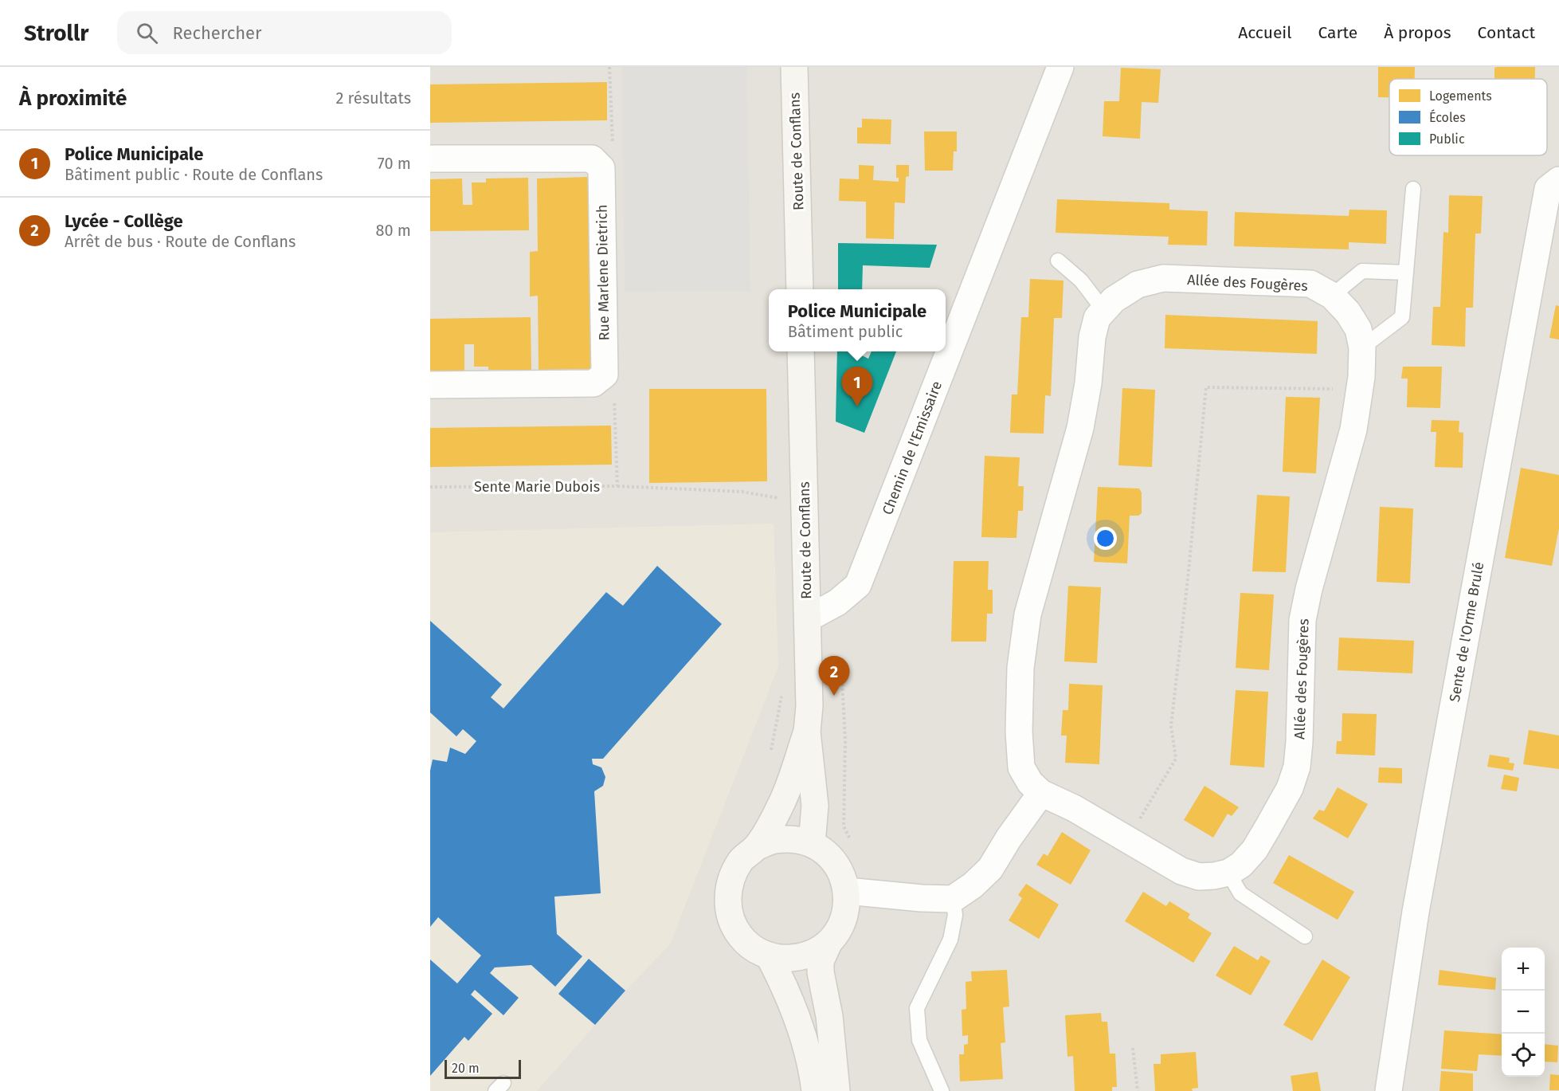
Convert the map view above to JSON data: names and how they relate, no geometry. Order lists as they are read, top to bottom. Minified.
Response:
{"streets":{"main road":["Route de Conflans"],"street":["Rue Marlene Dietrich","Allée des Fougères","Chemin de l'Emissaire","Sente de l'Orme Brulé"],"path":["Sente Marie Dubois"]},"crossings":[["Route de Conflans","Chemin de l'Emissaire"],["Rue Marlene Dietrich","Sente Marie Dubois"]],"legend":["Logements","Écoles","Public"],"scale_bar":"20 m","page":{"header":"Strollr","search":"Rechercher","nav":["Accueil","Carte","À propos","Contact"],"heading":["À proximité","2 résultats"],"list":[{"mark":"1","name":"Police Municipale","note":"Bâtiment public · Route de Conflans","value":"70 m"},{"mark":"2","name":"Lycée - Collège","note":"Arrêt de bus · Route de Conflans","value":"80 m"}],"popup":["Police Municipale","Bâtiment public"],"pins":["1","2"],"map_buttons":["+","−"],"scale":"20 m"}}
